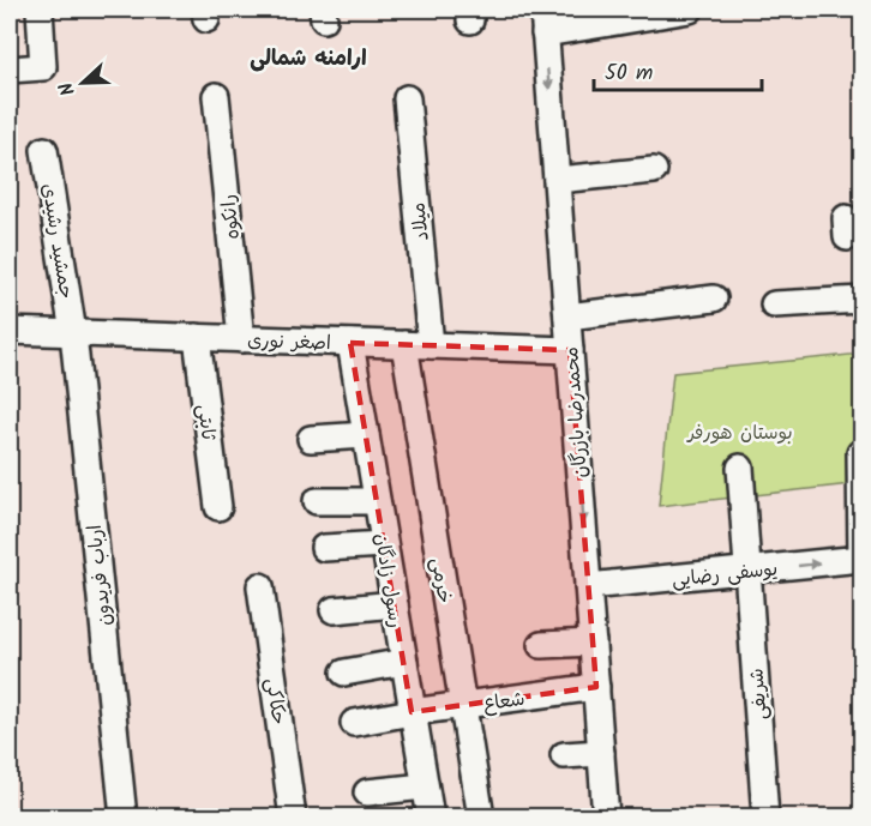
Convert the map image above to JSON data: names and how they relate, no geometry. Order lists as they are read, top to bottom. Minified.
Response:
{"streets":{"street":["رانکوه","میلاد","جمشید رشیدی","اصغر نوری","محمدرضا بازرگان","ثابتی","یوسفی رضایی","ارباب فریدون","رسول زادگان","خرمی","شریفی","شعاع","حکاکی"]},"crossings":[["رانکوه","اصغر نوری"],["میلاد","اصغر نوری"],["جمشید رشیدی","اصغر نوری"],["جمشید رشیدی","ارباب فریدون"],["اصغر نوری","محمدرضا بازرگان"],["اصغر نوری","ثابتی"],["اصغر نوری","ارباب فریدون"],["اصغر نوری","رسول زادگان"],["اصغر نوری","خرمی"],["محمدرضا بازرگان","یوسفی رضایی"],["محمدرضا بازرگان","شعاع"],["یوسفی رضایی","شریفی"],["رسول زادگان","شعاع"],["خرمی","شعاع"]],"one_way":["محمدرضا بازرگان","یوسفی رضایی"],"districts":["ارامنه شمالی"],"parks":["بوستان هورفر"],"scale_bar":"50 m","north":"left"}
